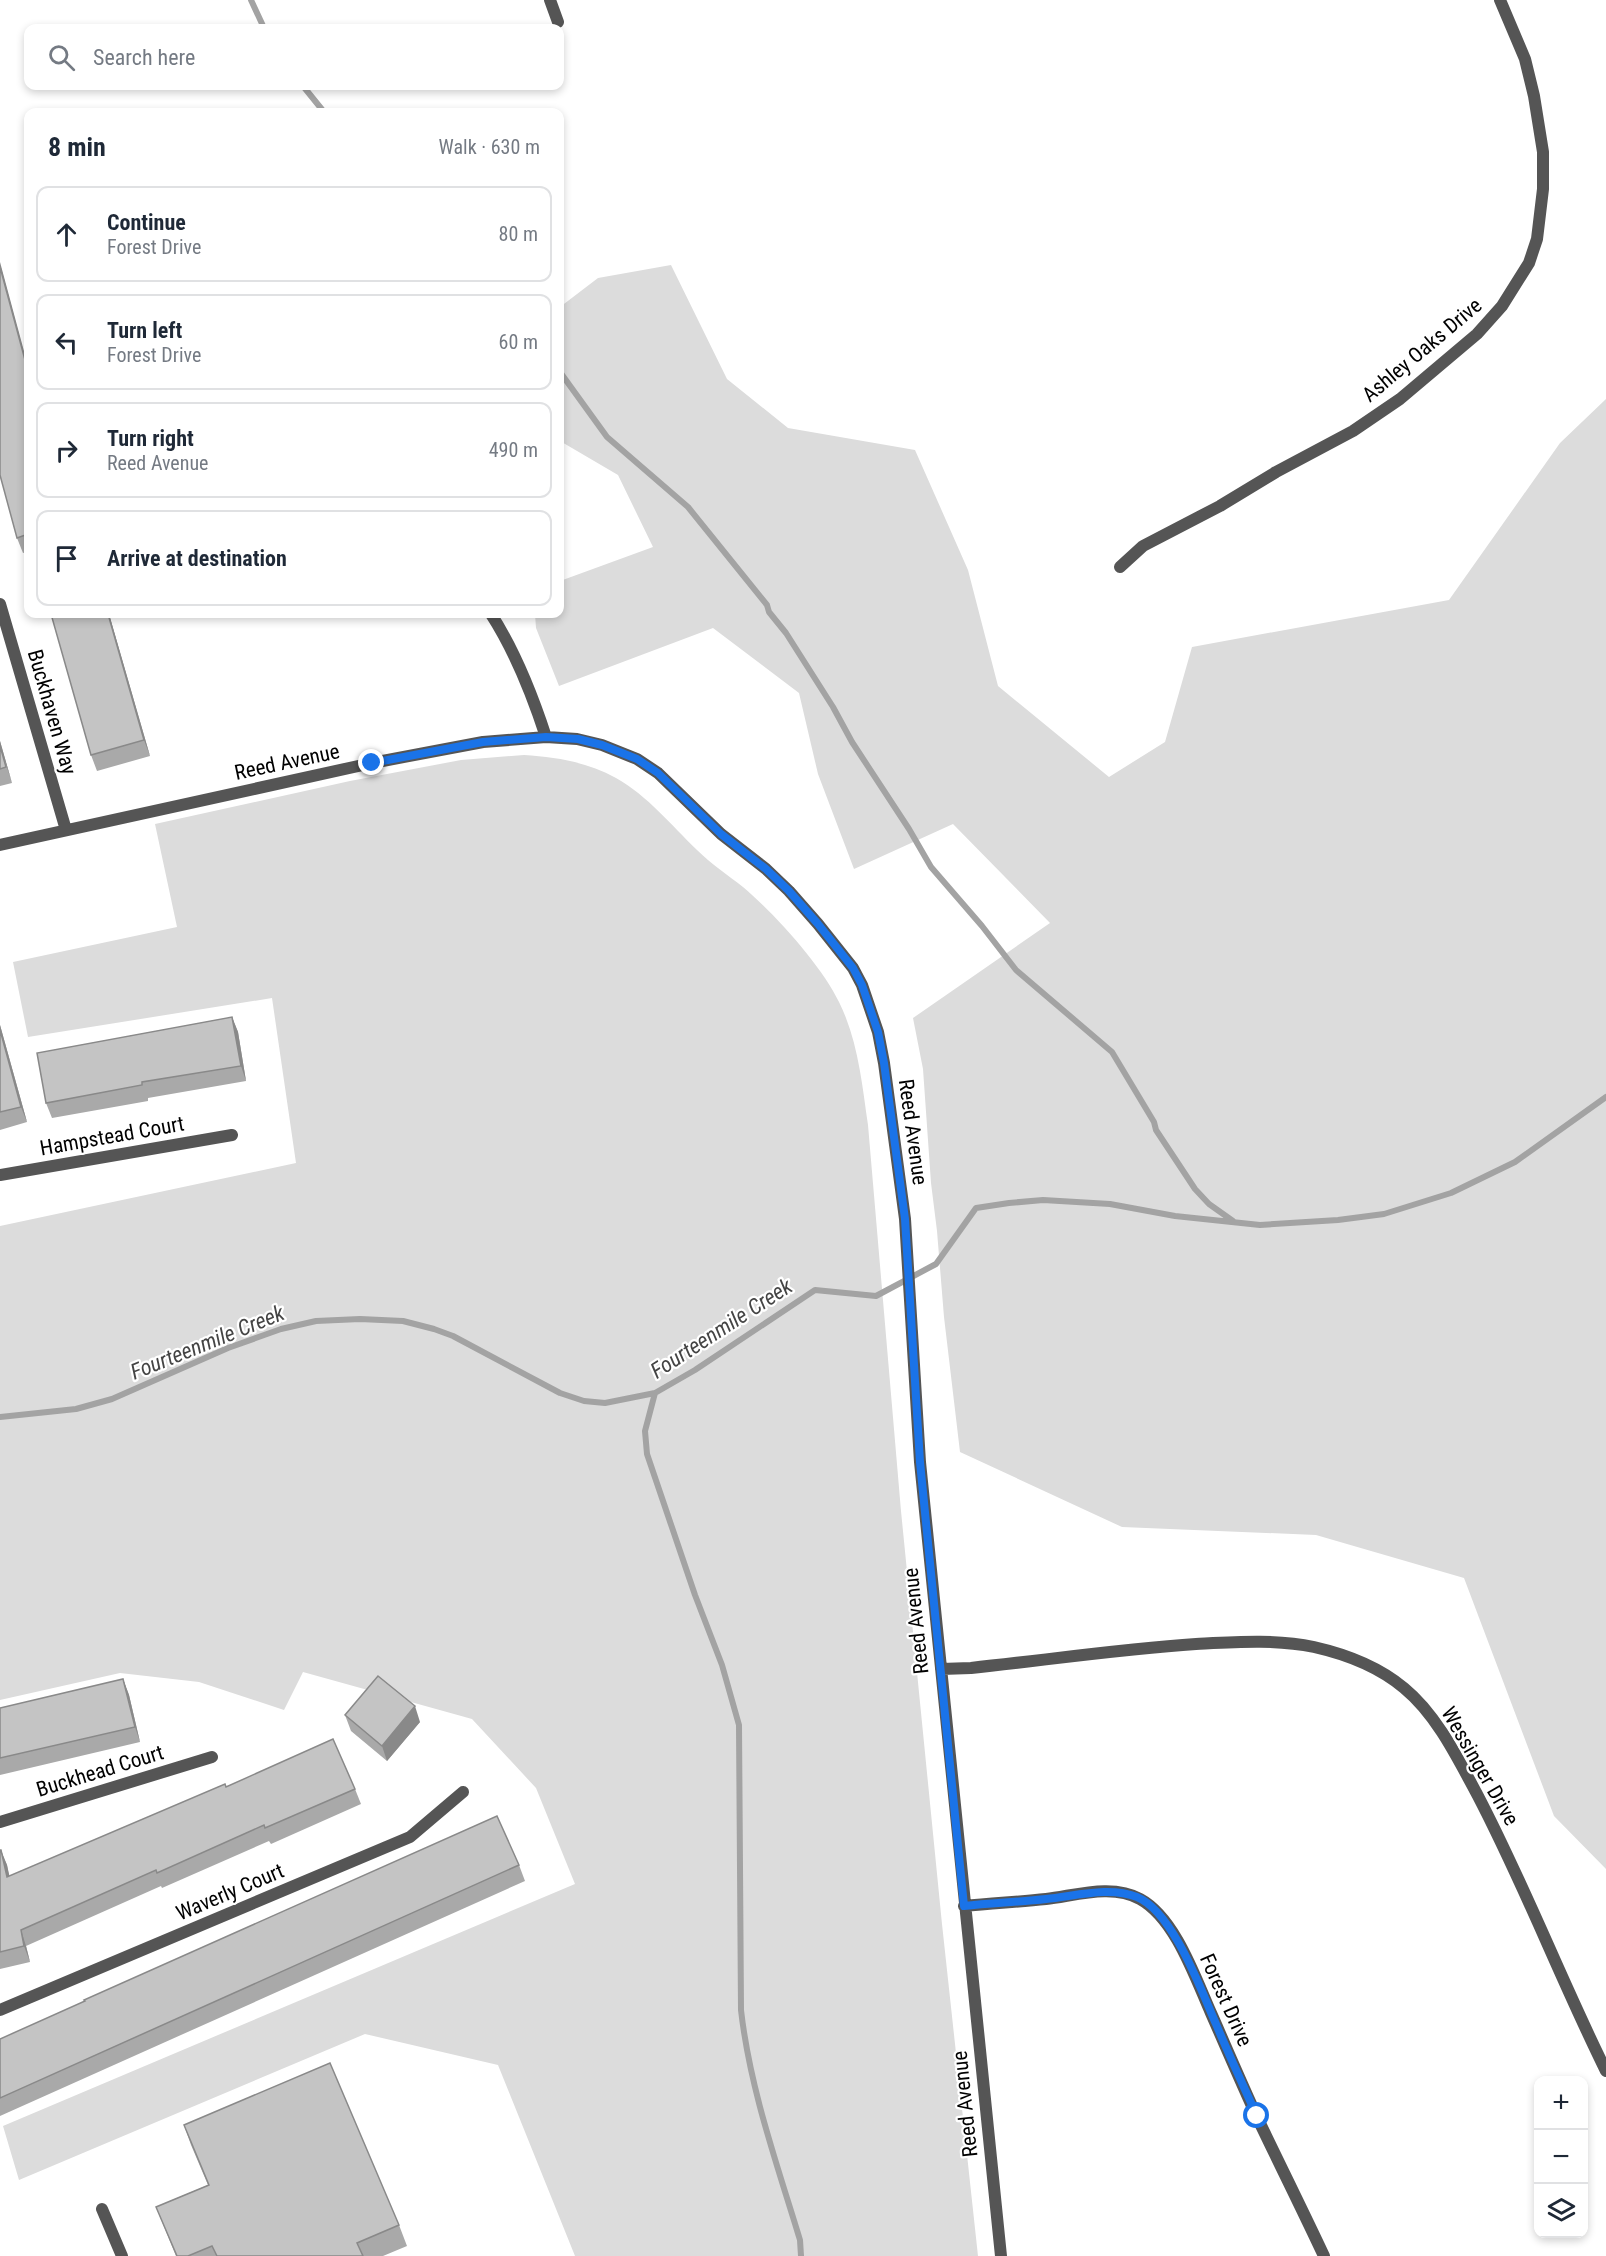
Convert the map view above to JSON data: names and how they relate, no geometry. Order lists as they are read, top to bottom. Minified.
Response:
{"streets":{"street":["Ashley Oaks Drive","Buckhaven Way","Reed Avenue","Hampstead Court","Wessinger Drive","Buckhead Court","Waverly Court","Forest Drive"]},"crossings":[["Buckhaven Way","Reed Avenue"],["Reed Avenue","Wessinger Drive"],["Reed Avenue","Forest Drive"]],"water":["Fourteenmile Creek"],"page":{"search":"Search here","heading":["8 min","Walk · 630 m"],"list":[["Continue","Forest Drive","80 m"],["Turn left","Forest Drive","60 m"],["Turn right","Reed Avenue","490 m"],"Arrive at destination"],"map_buttons":["+","−"]}}
